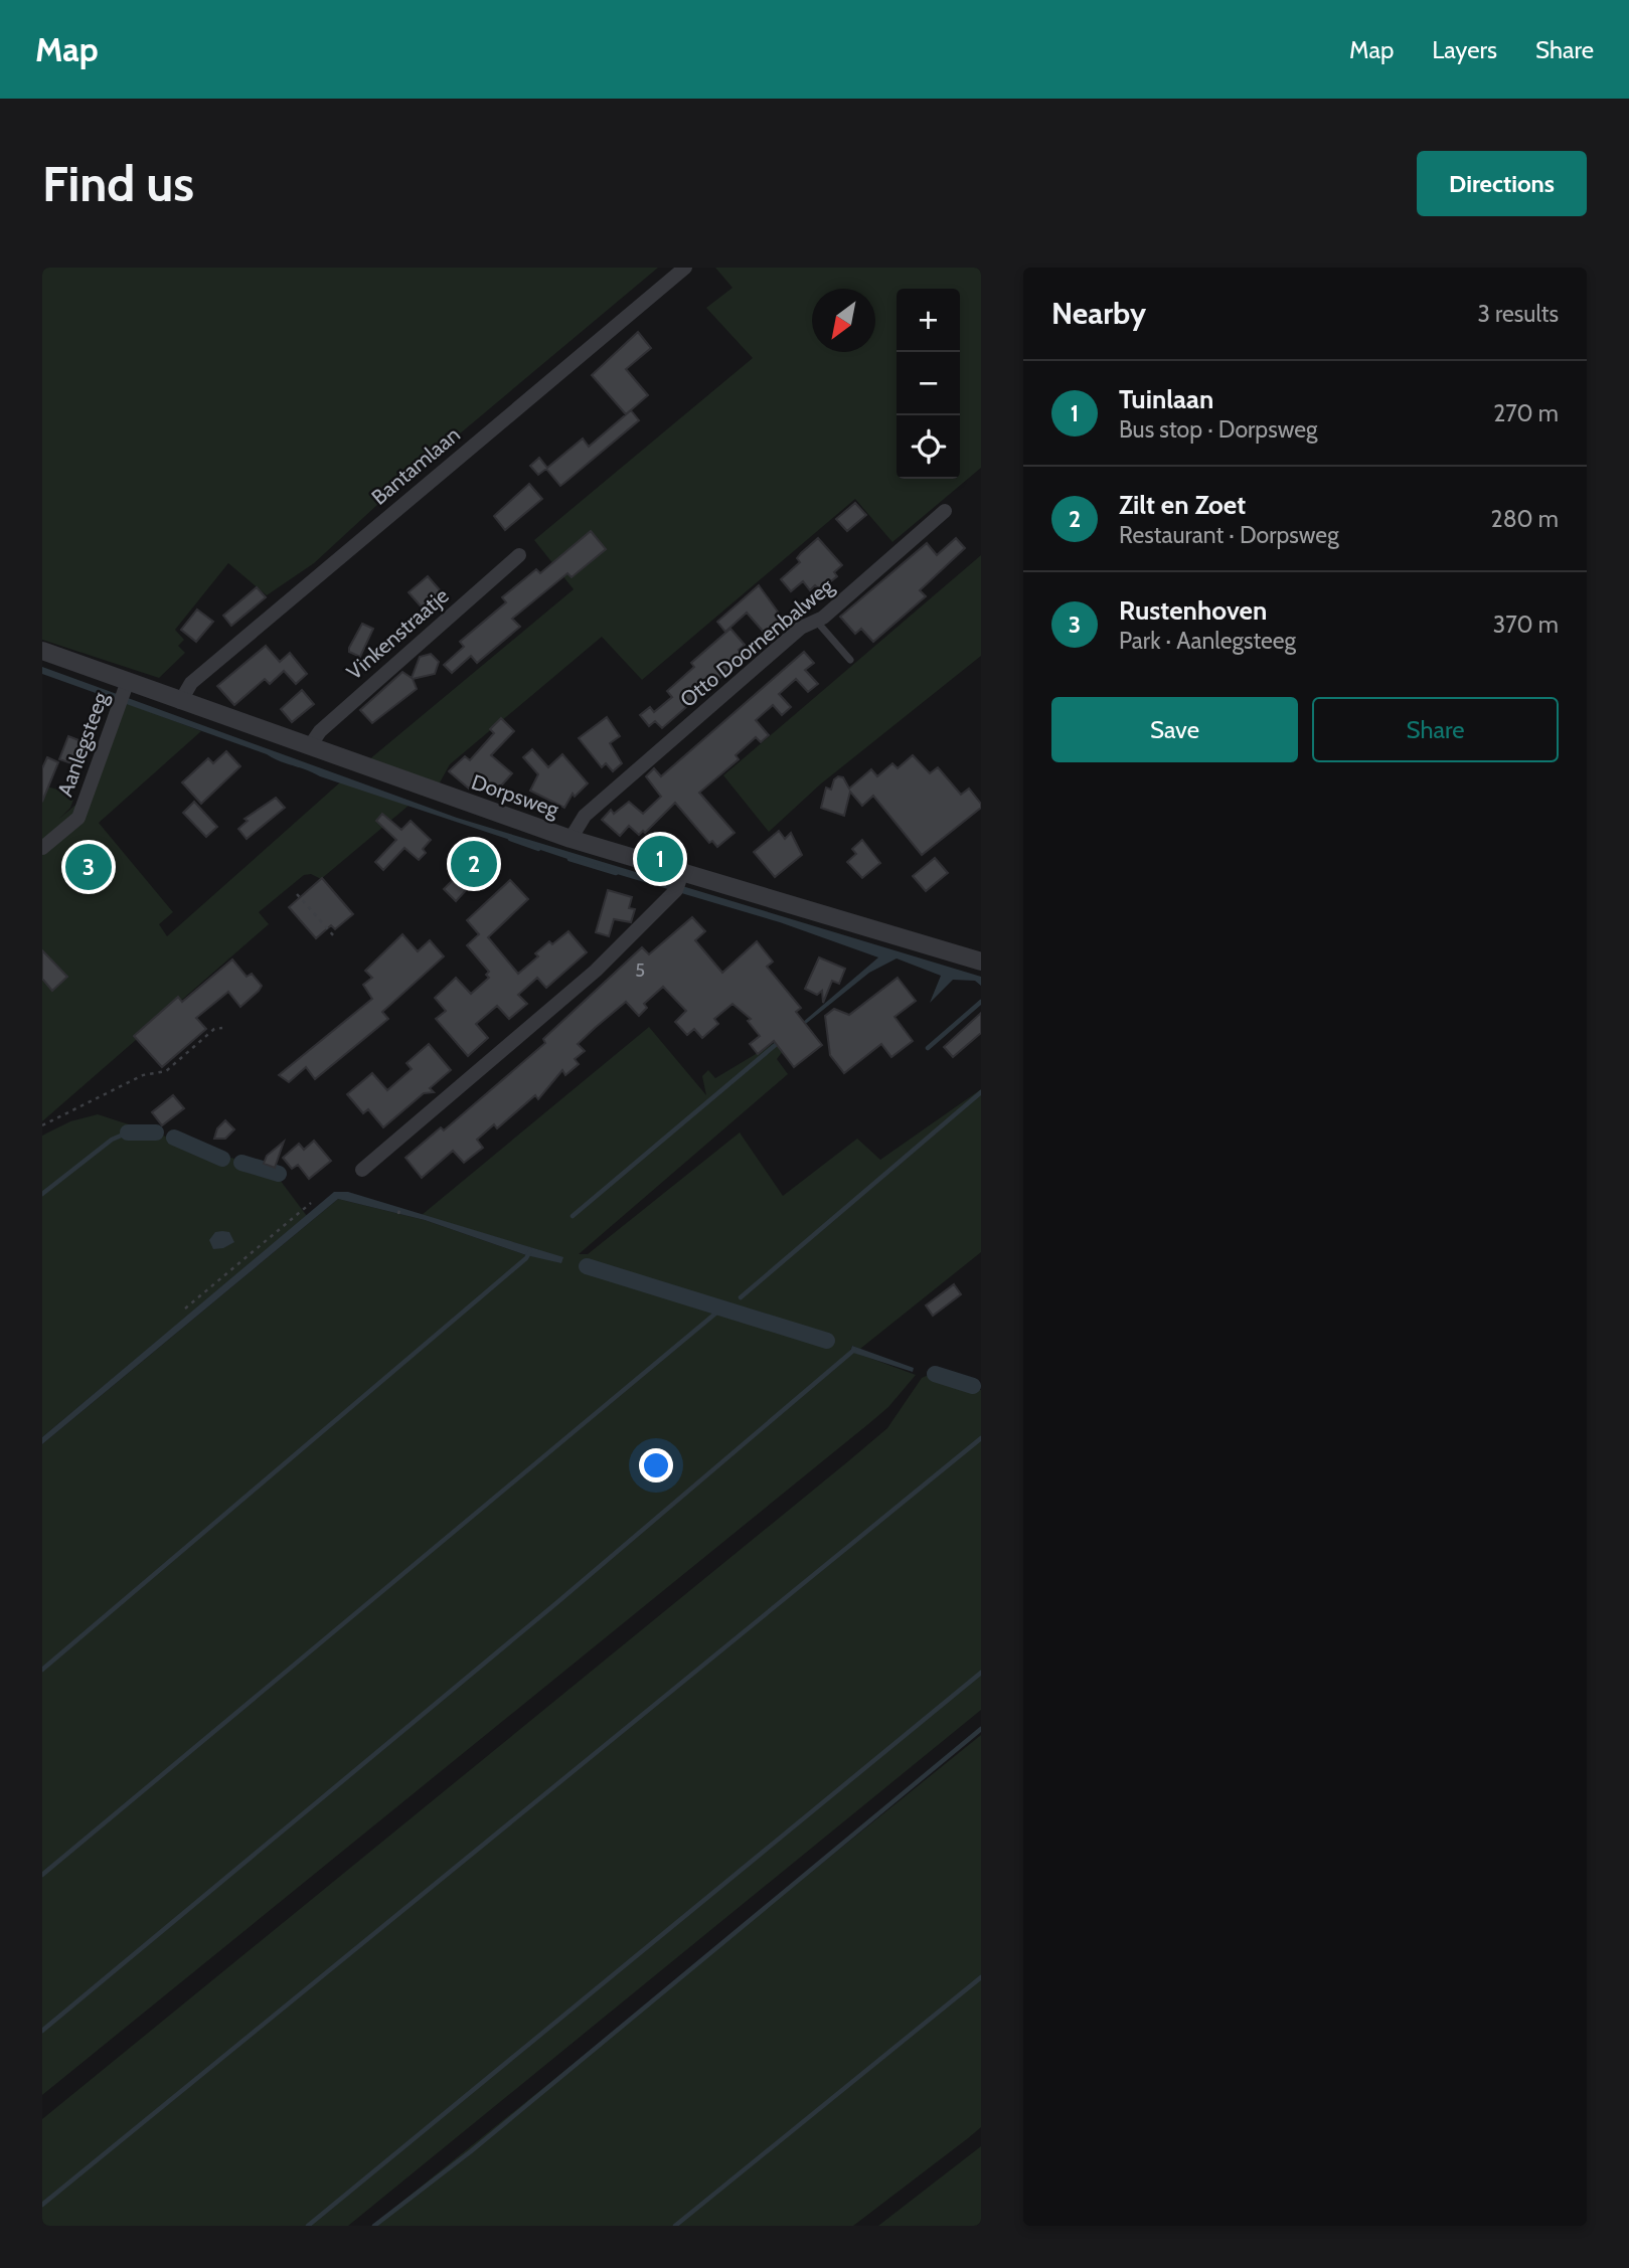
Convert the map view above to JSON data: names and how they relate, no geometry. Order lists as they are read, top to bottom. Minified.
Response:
{"streets":{"street":["Bantamlaan","Vinkenstraatje","Otto Doornenbalweg","Aanlegsteeg","Dorpsweg"]},"crossings":[["Bantamlaan","Dorpsweg"],["Vinkenstraatje","Dorpsweg"],["Otto Doornenbalweg","Dorpsweg"],["Aanlegsteeg","Dorpsweg"]],"house_numbers":["5"],"north":"bottom left","page":{"header":"Map","nav":["Map","Layers","Share"],"buttons":["Directions",["Save","Share"]],"title":"Find us","heading":["Nearby","3 results"],"map_buttons":["+","−"],"list":[{"mark":"1","name":"Tuinlaan","note":"Bus stop · Dorpsweg","value":"270 m"},{"mark":"2","name":"Zilt en Zoet","note":"Restaurant · Dorpsweg","value":"280 m"},{"mark":"3","name":"Rustenhoven","note":"Park · Aanlegsteeg","value":"370 m"}],"pins":["1","2","3"]}}
